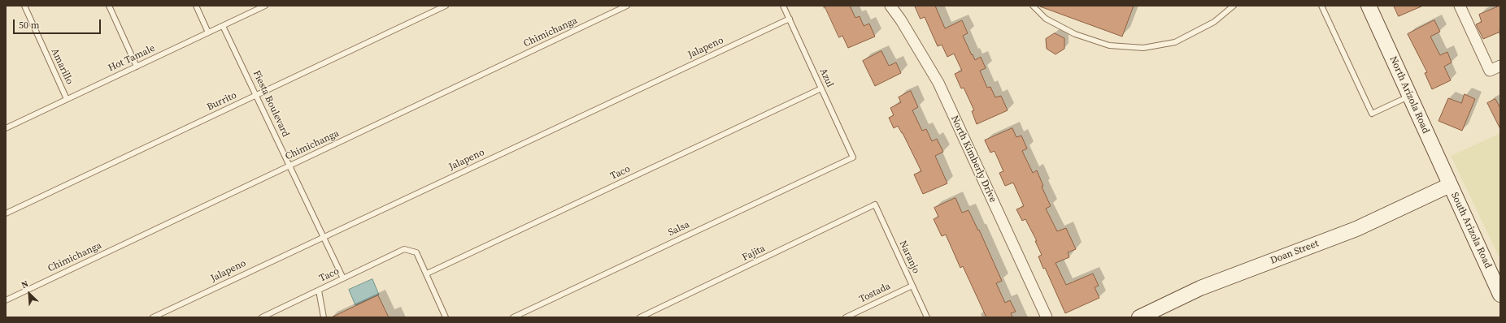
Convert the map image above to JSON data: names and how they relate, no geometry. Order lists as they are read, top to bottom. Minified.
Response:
{"streets":{"street":["North Arizola Road","North Kimberly Drive","South Arizola Road","Doan Street"],"lane":["Chimichanga","Jalapeno","Hot Tamale","Amarillo","Azul","Burrito","Fiesta Boulevard","Taco","Salsa","Fajita","Naranjo","Tostada"]},"crossings":[["Chimichanga","Fiesta Boulevard"],["Jalapeno","Azul"],["Jalapeno","Fiesta Boulevard"],["Hot Tamale","Amarillo"],["Hot Tamale","Fiesta Boulevard"],["Azul","Taco"],["Azul","Salsa"],["North Arizola Road","South Arizola Road"],["North Arizola Road","Doan Street"],["Burrito","Fiesta Boulevard"],["Fiesta Boulevard","Taco"],["South Arizola Road","Doan Street"],["Fajita","Naranjo"],["Naranjo","Tostada"]],"scale_bar":"50 m","north":"top left"}
